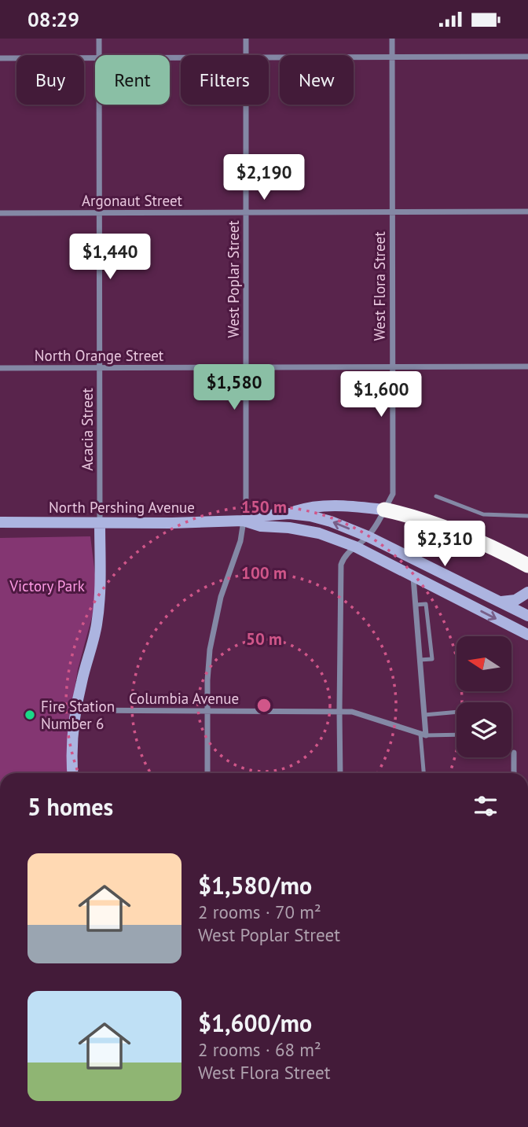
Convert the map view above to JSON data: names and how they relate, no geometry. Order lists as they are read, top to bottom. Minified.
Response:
{"streets":{"main road":["North Pershing Avenue"],"street":["Argonaut Street","West Poplar Street","West Flora Street","North Orange Street","Acacia Street","Columbia Avenue"]},"crossings":[["Argonaut Street","West Poplar Street"],["Argonaut Street","West Flora Street"],["Argonaut Street","Acacia Street"],["West Poplar Street","North Orange Street"],["West Poplar Street","North Pershing Avenue"],["West Poplar Street","Columbia Avenue"],["West Flora Street","North Orange Street"],["West Flora Street","North Pershing Avenue"],["West Flora Street","Columbia Avenue"],["North Orange Street","Acacia Street"],["Acacia Street","North Pershing Avenue"]],"parks":["Victory Park"],"places":["Fire Station Number 6"],"north":"left","page":{"status":"08:29","chip":["Buy","Rent","Filters","New"],"price":["$2,190","$1,440","$1,580","$1,600","$2,310"],"heading":"5 homes","list":[{"name":"$1,580/mo","note":"2 rooms · 70 m² · West Poplar Street"},{"name":"$1,600/mo","note":"2 rooms · 68 m² · West Flora Street"}]},"rings":["150 m","100 m","50 m"]}
